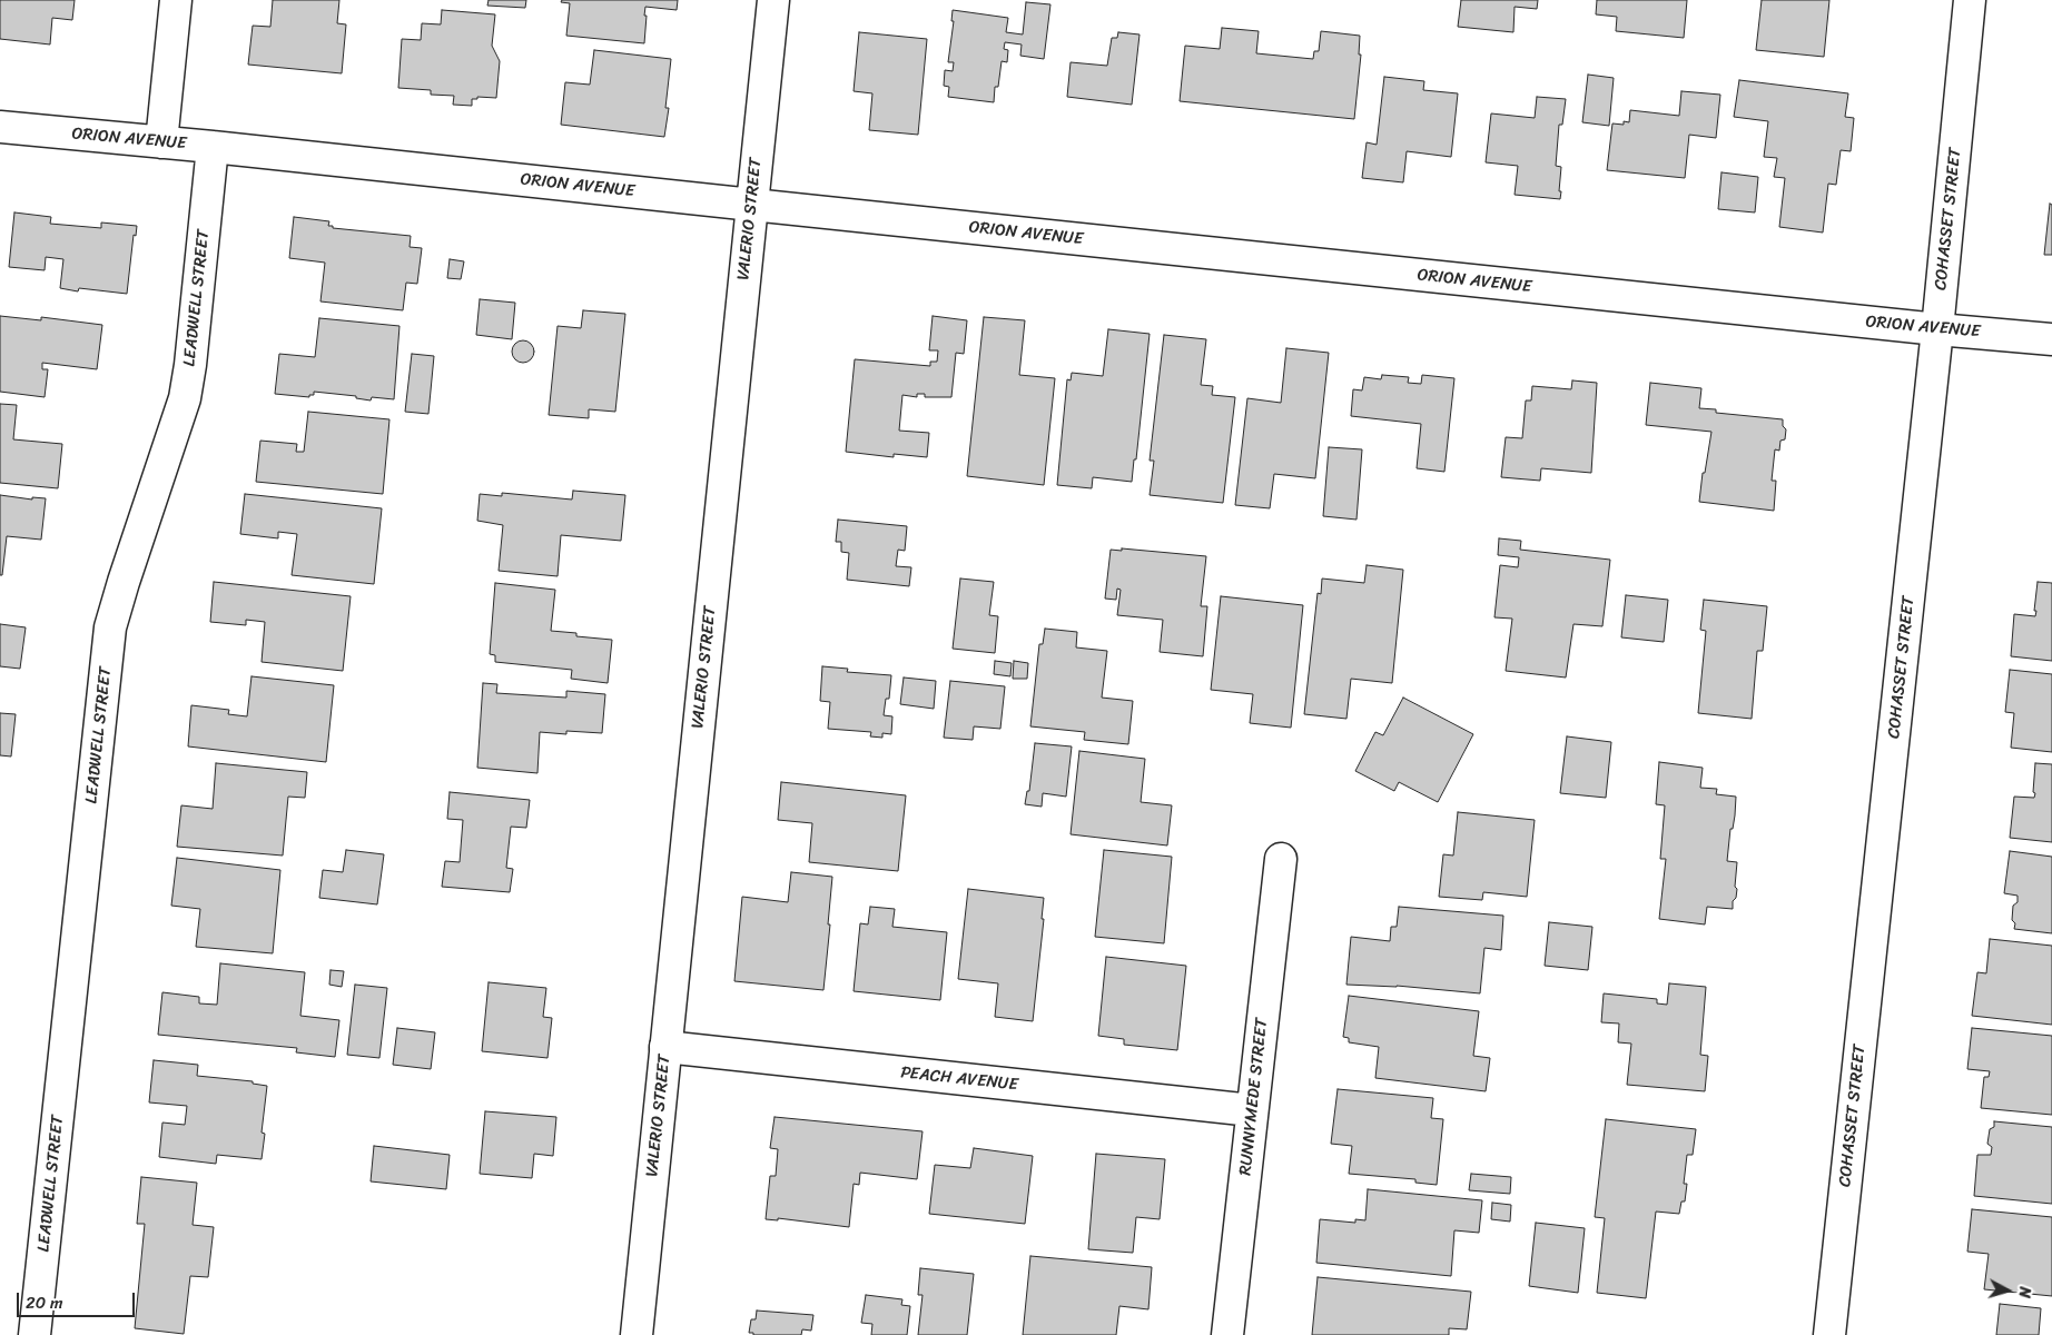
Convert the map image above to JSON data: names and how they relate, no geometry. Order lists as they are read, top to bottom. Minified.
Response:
{"streets":{"street":["ORION AVENUE","VALERIO STREET","COHASSET STREET","LEADWELL STREET","PEACH AVENUE","RUNNYMEDE STREET"]},"crossings":[["ORION AVENUE","VALERIO STREET"],["ORION AVENUE","COHASSET STREET"],["ORION AVENUE","LEADWELL STREET"],["VALERIO STREET","PEACH AVENUE"],["PEACH AVENUE","RUNNYMEDE STREET"]],"scale_bar":"20 m","north":"right"}
